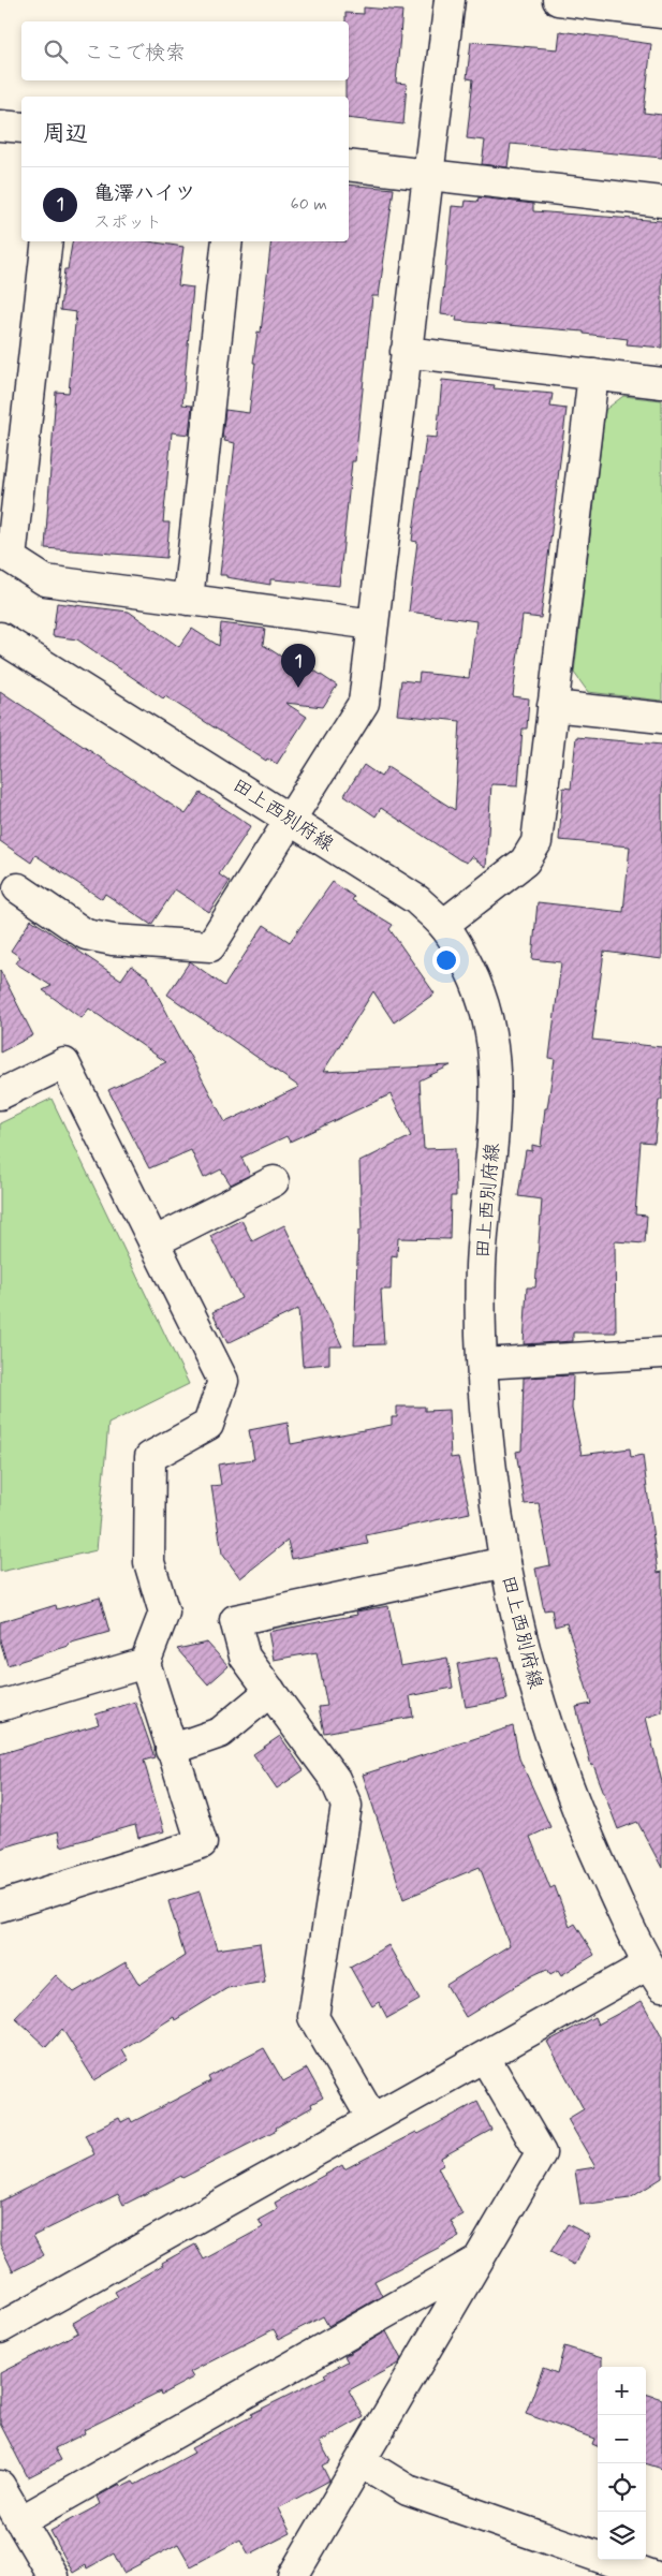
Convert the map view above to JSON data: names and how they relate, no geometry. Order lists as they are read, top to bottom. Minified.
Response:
{"streets":{"street":["田上西別府線"]},"page":{"search":"ここで検索","heading":"周辺","list":[{"mark":"1","name":"亀澤ハイツ","note":"スポット","value":"60 m"}],"pins":"1","map_buttons":["+","−"]}}
